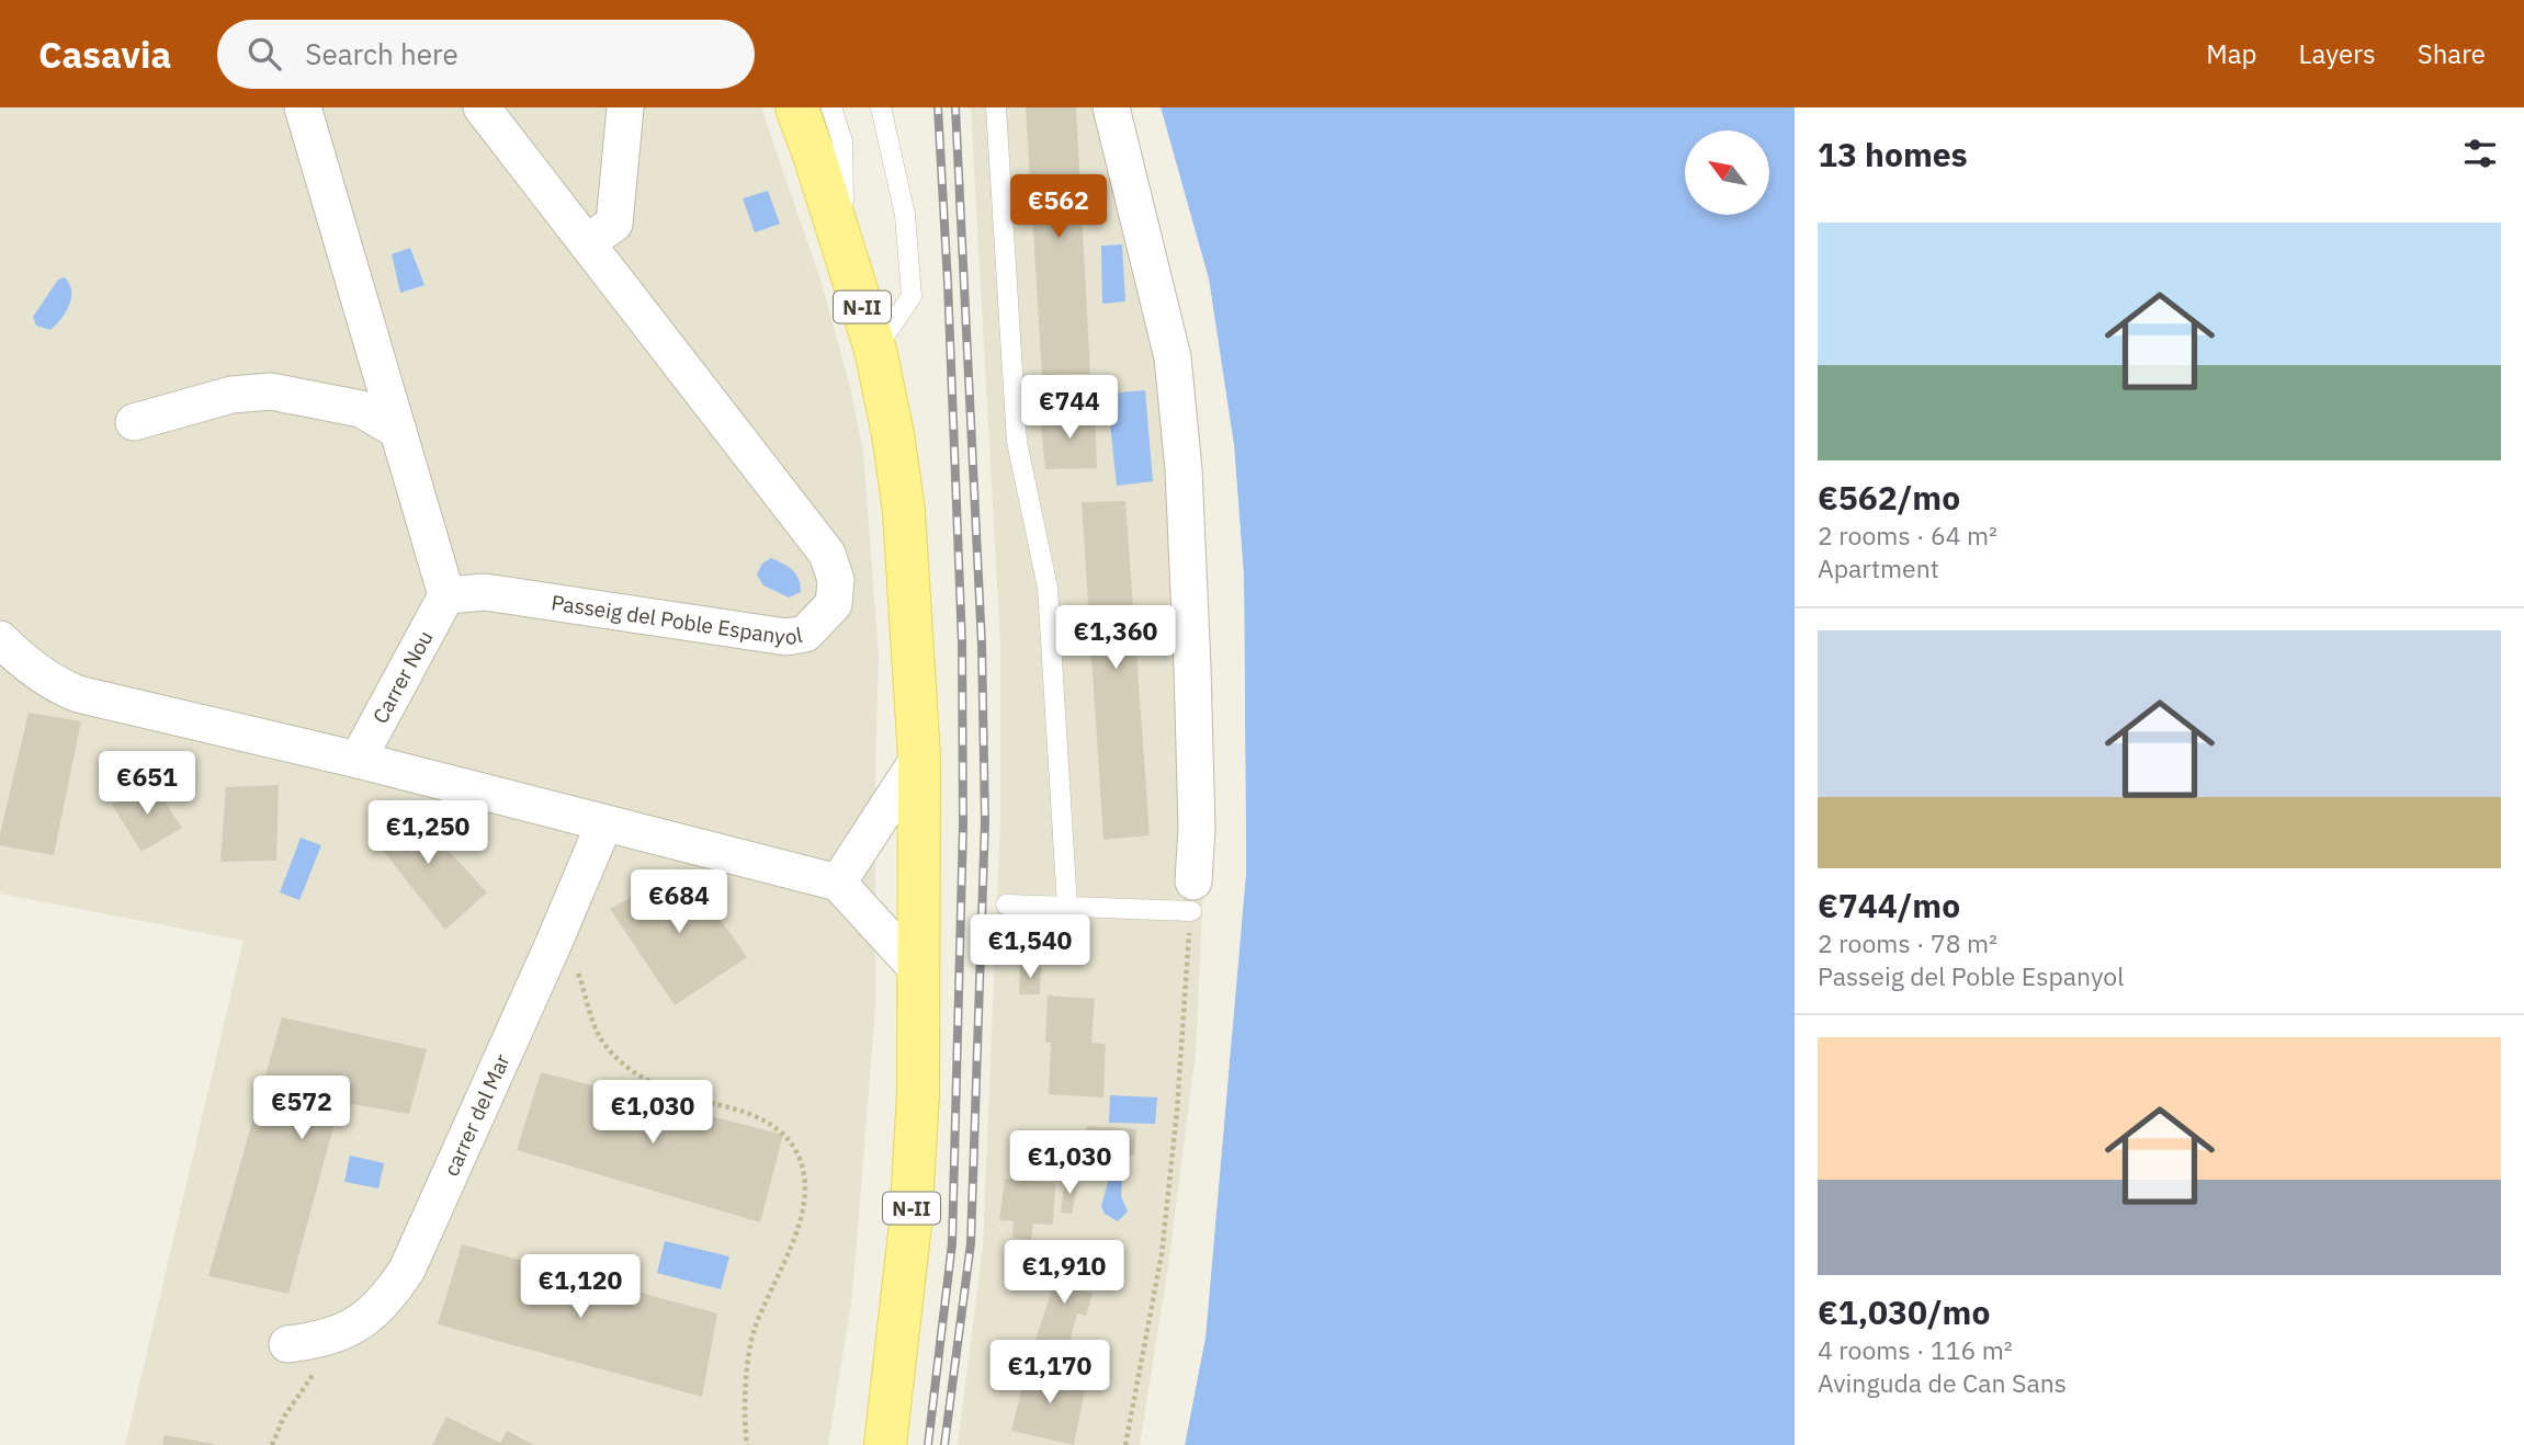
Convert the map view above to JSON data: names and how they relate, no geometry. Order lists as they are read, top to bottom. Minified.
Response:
{"streets":{"main road":["N-II"],"street":["Passeig del Poble Espanyol","Carrer Nou","carrer del Mar"]},"crossings":[["Passeig del Poble Espanyol","Carrer Nou"]],"north":"top left","page":{"header":"Casavia","search":"Search here","nav":["Map","Layers","Share"],"heading":"13 homes","price":["€562","€744","€1,360","€651","€1,250","€684","€1,540","€572","€1,030","€1,030","€1,910","€1,120","€1,170"],"list":[{"name":"€562/mo","note":"2 rooms · 64 m² · Apartment"},{"name":"€744/mo","note":"2 rooms · 78 m² · Passeig del Poble Espanyol"},{"name":"€1,030/mo","note":"4 rooms · 116 m² · Avinguda de Can Sans"}]}}
